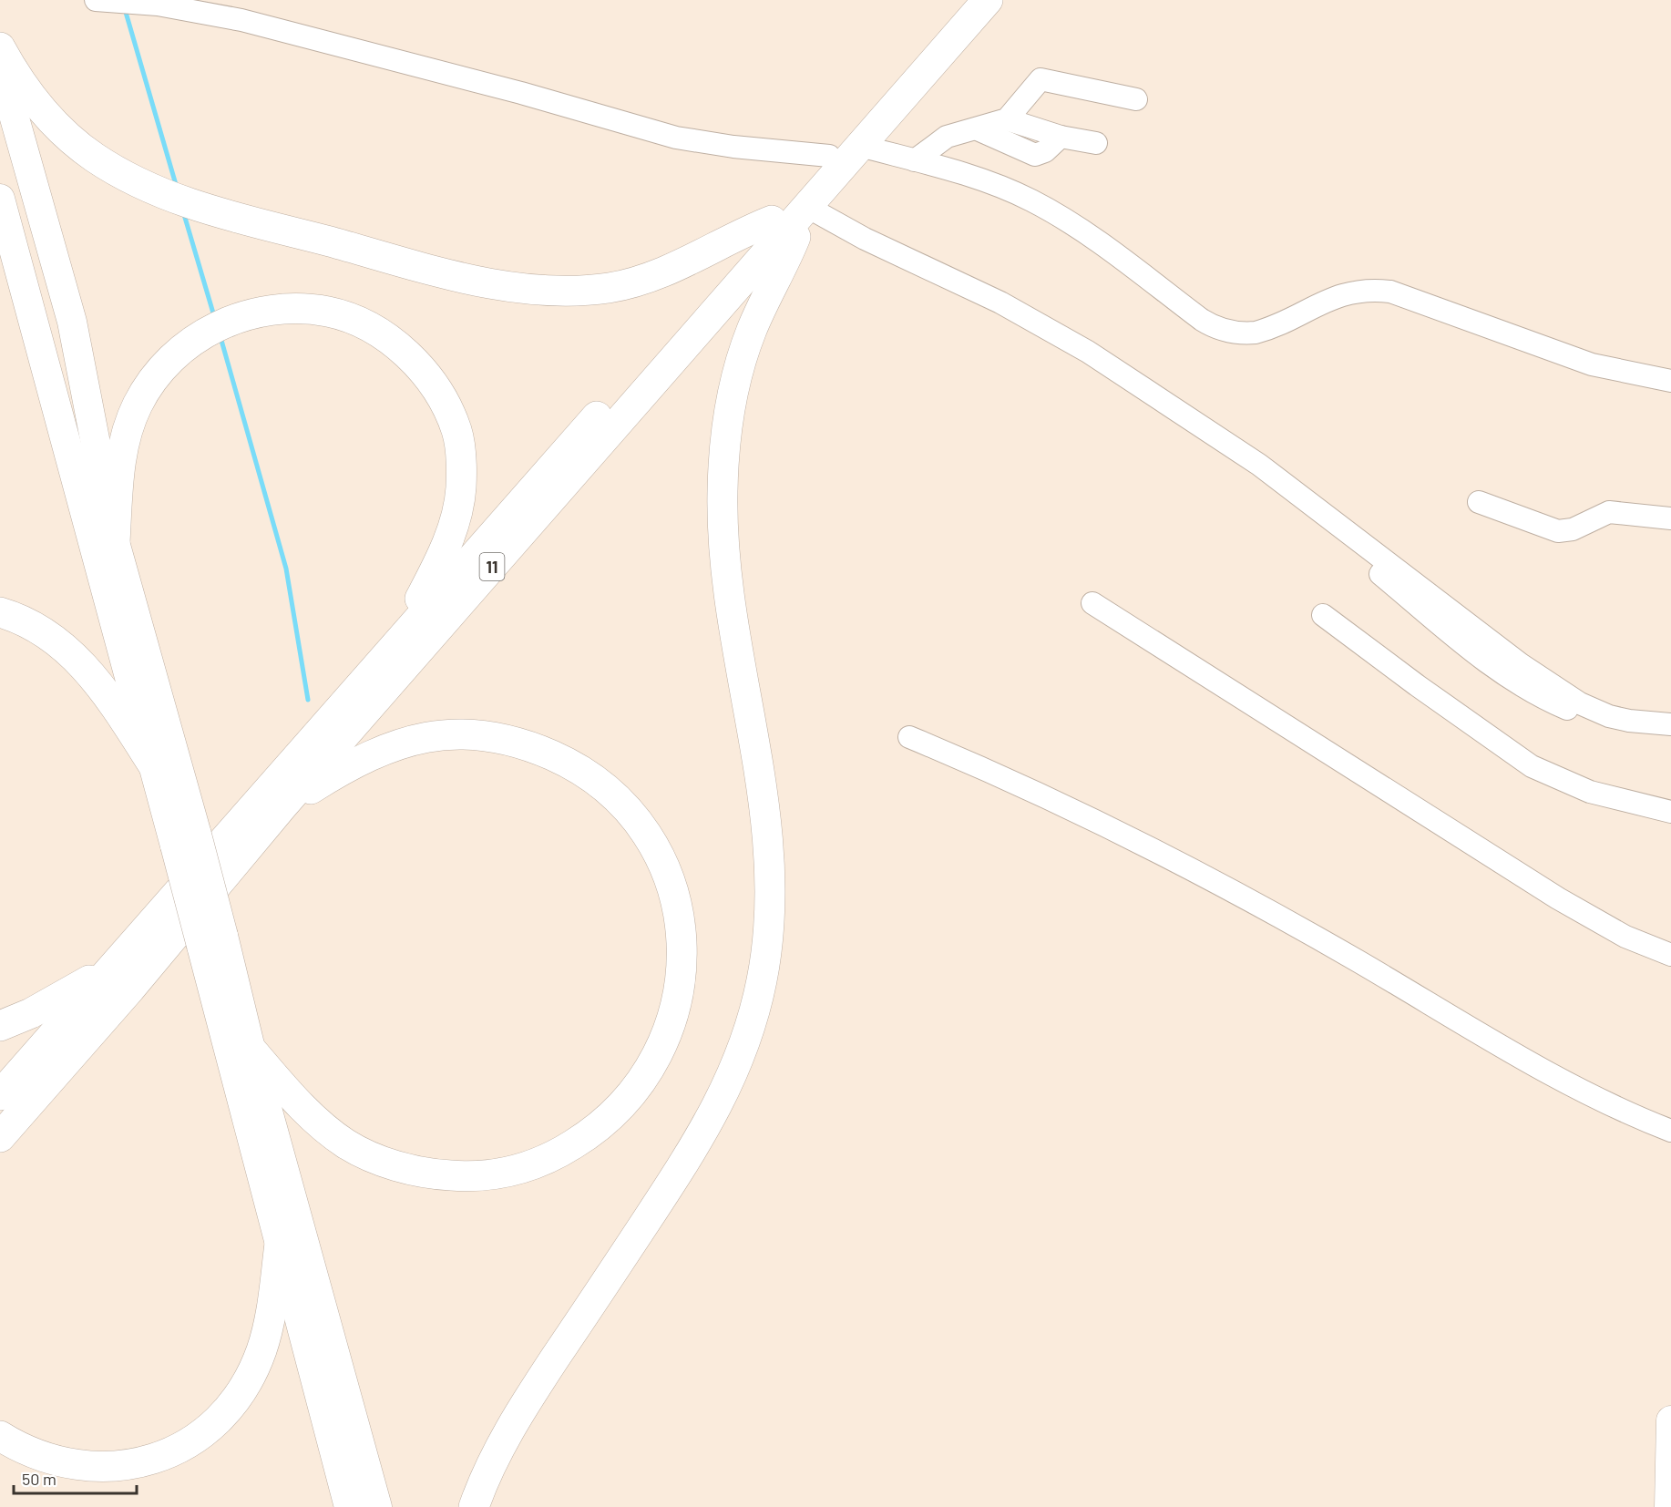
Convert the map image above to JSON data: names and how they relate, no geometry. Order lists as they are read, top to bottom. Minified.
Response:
{"streets":{"highway":["11"]},"scale_bar":"50 m"}
